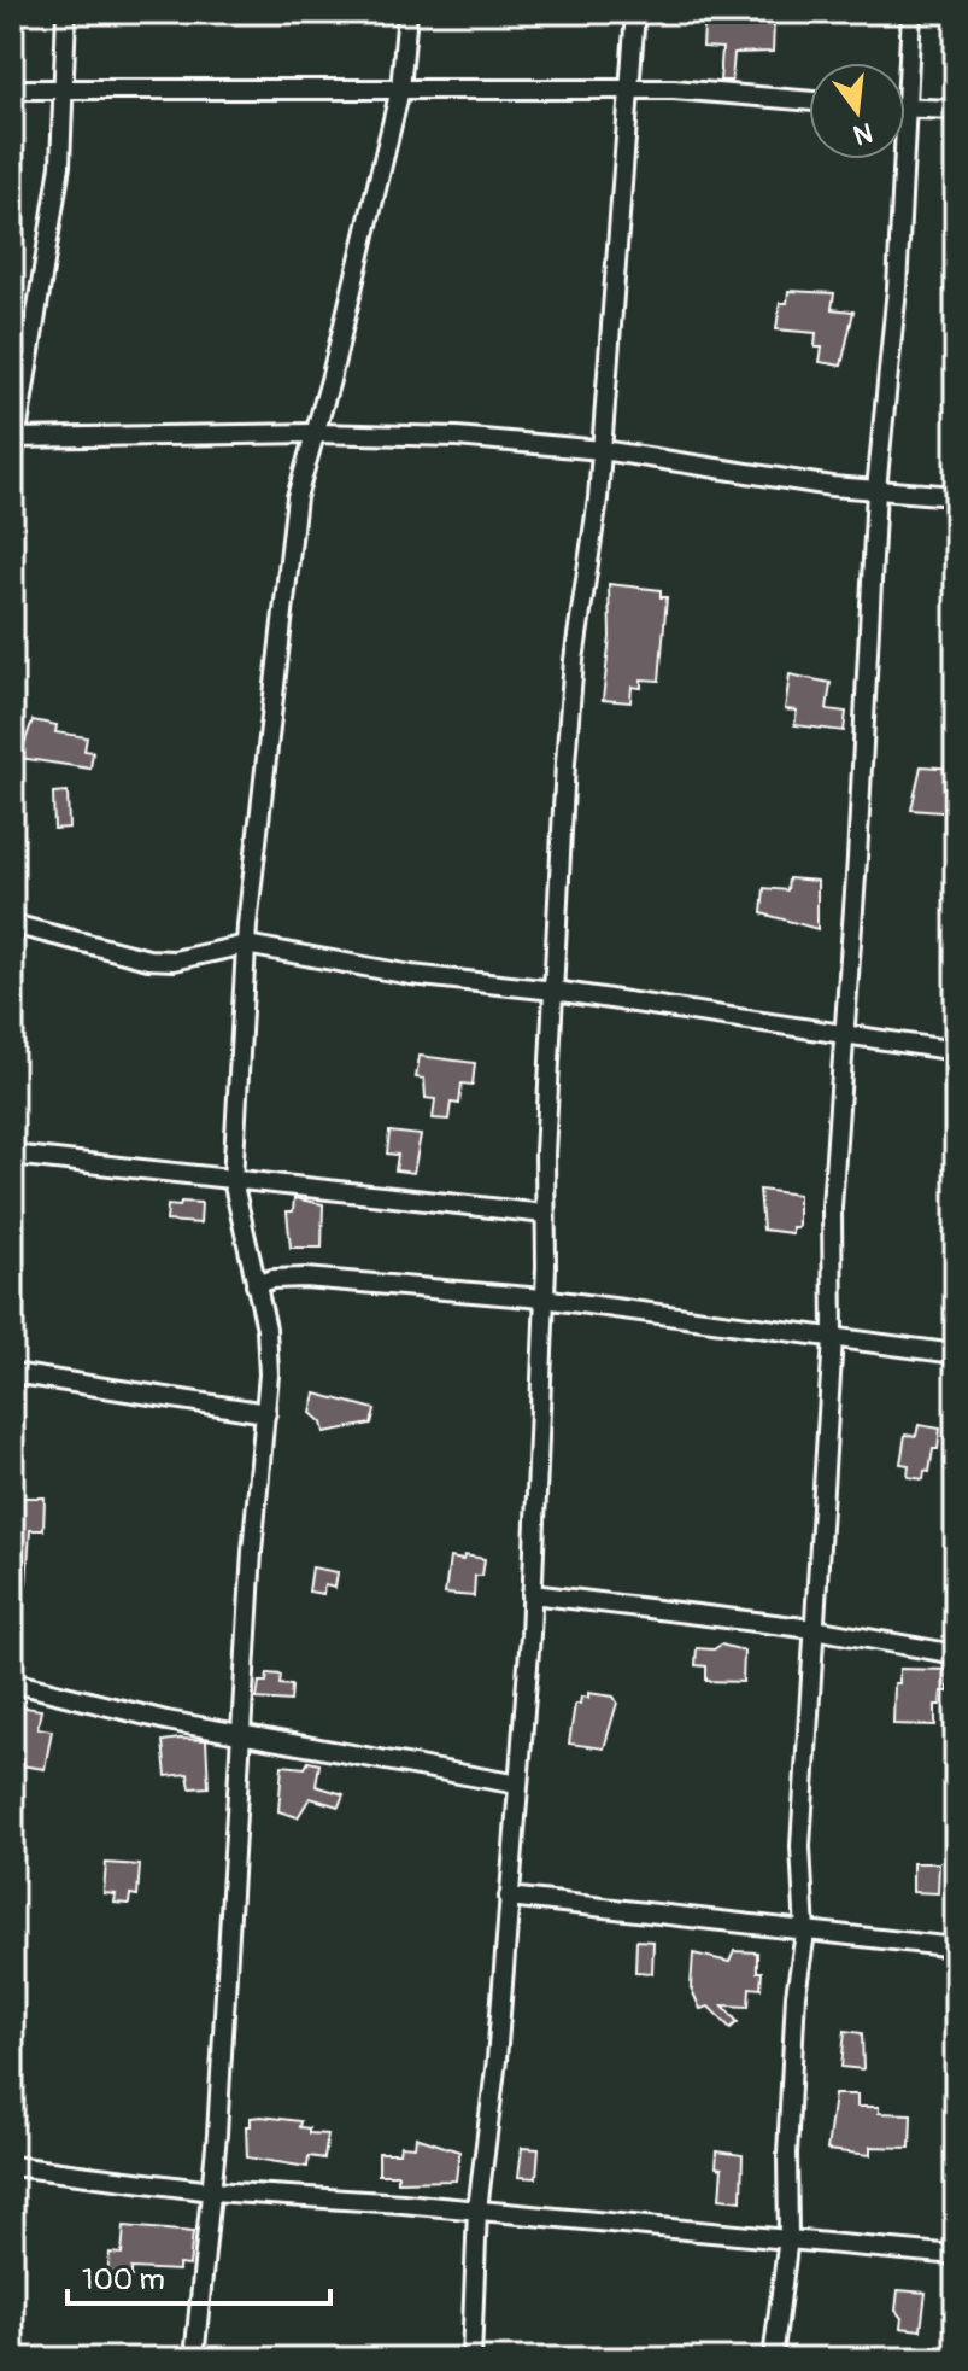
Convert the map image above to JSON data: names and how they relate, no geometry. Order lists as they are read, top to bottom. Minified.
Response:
{"scale_bar":"100 m","north":"bottom"}
